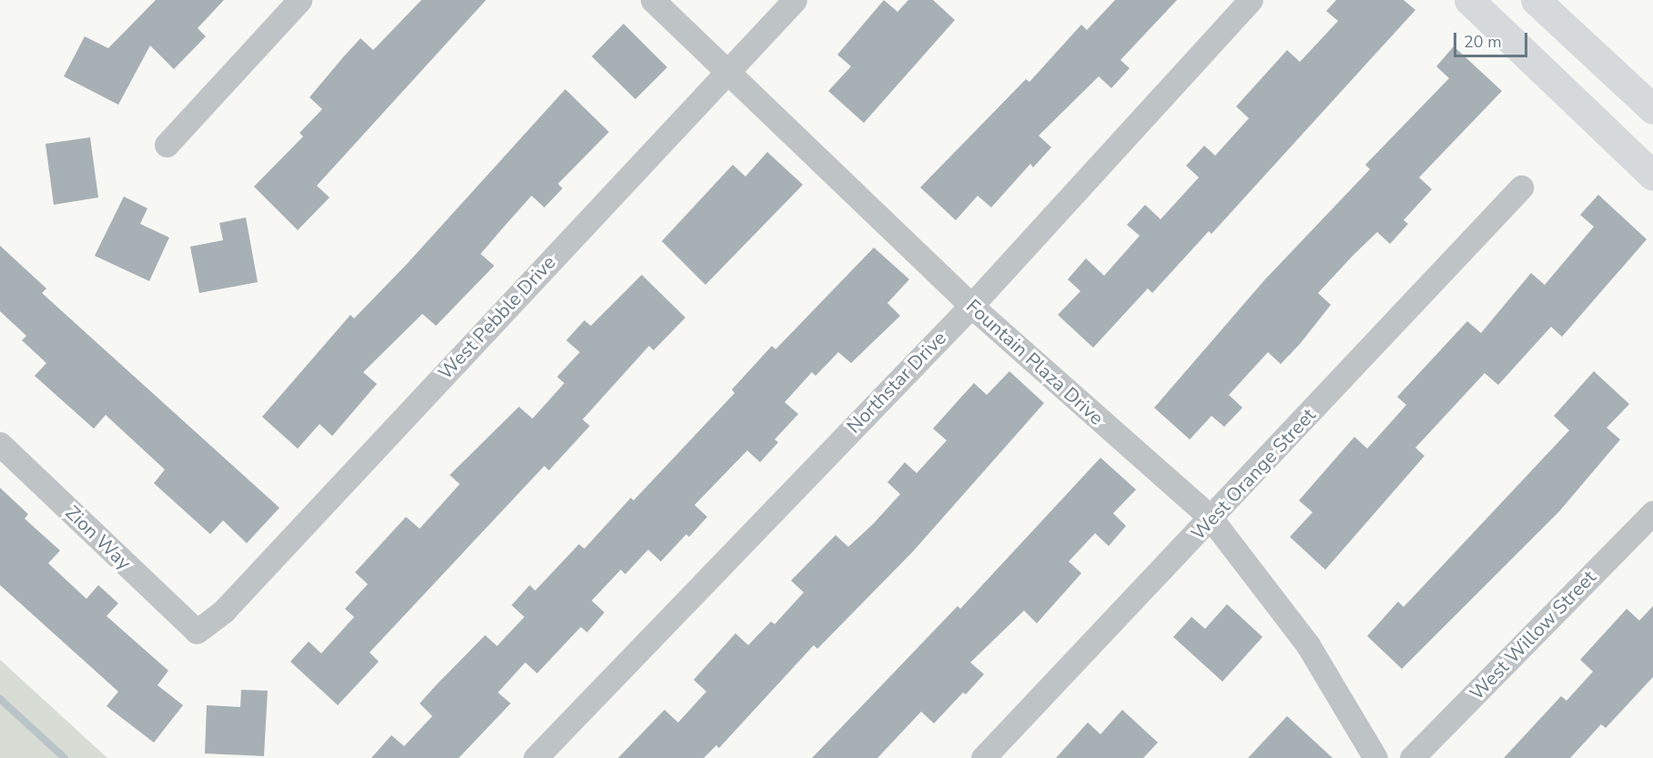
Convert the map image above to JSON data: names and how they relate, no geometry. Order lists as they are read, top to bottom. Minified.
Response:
{"streets":{"street":["West Pebble Drive","Fountain Plaza Drive","Northstar Drive","West Orange Street","Zion Way","West Willow Street"]},"crossings":[["West Pebble Drive","Fountain Plaza Drive"],["West Pebble Drive","Zion Way"],["Fountain Plaza Drive","Northstar Drive"],["Fountain Plaza Drive","West Orange Street"]],"scale_bar":"20 m"}
